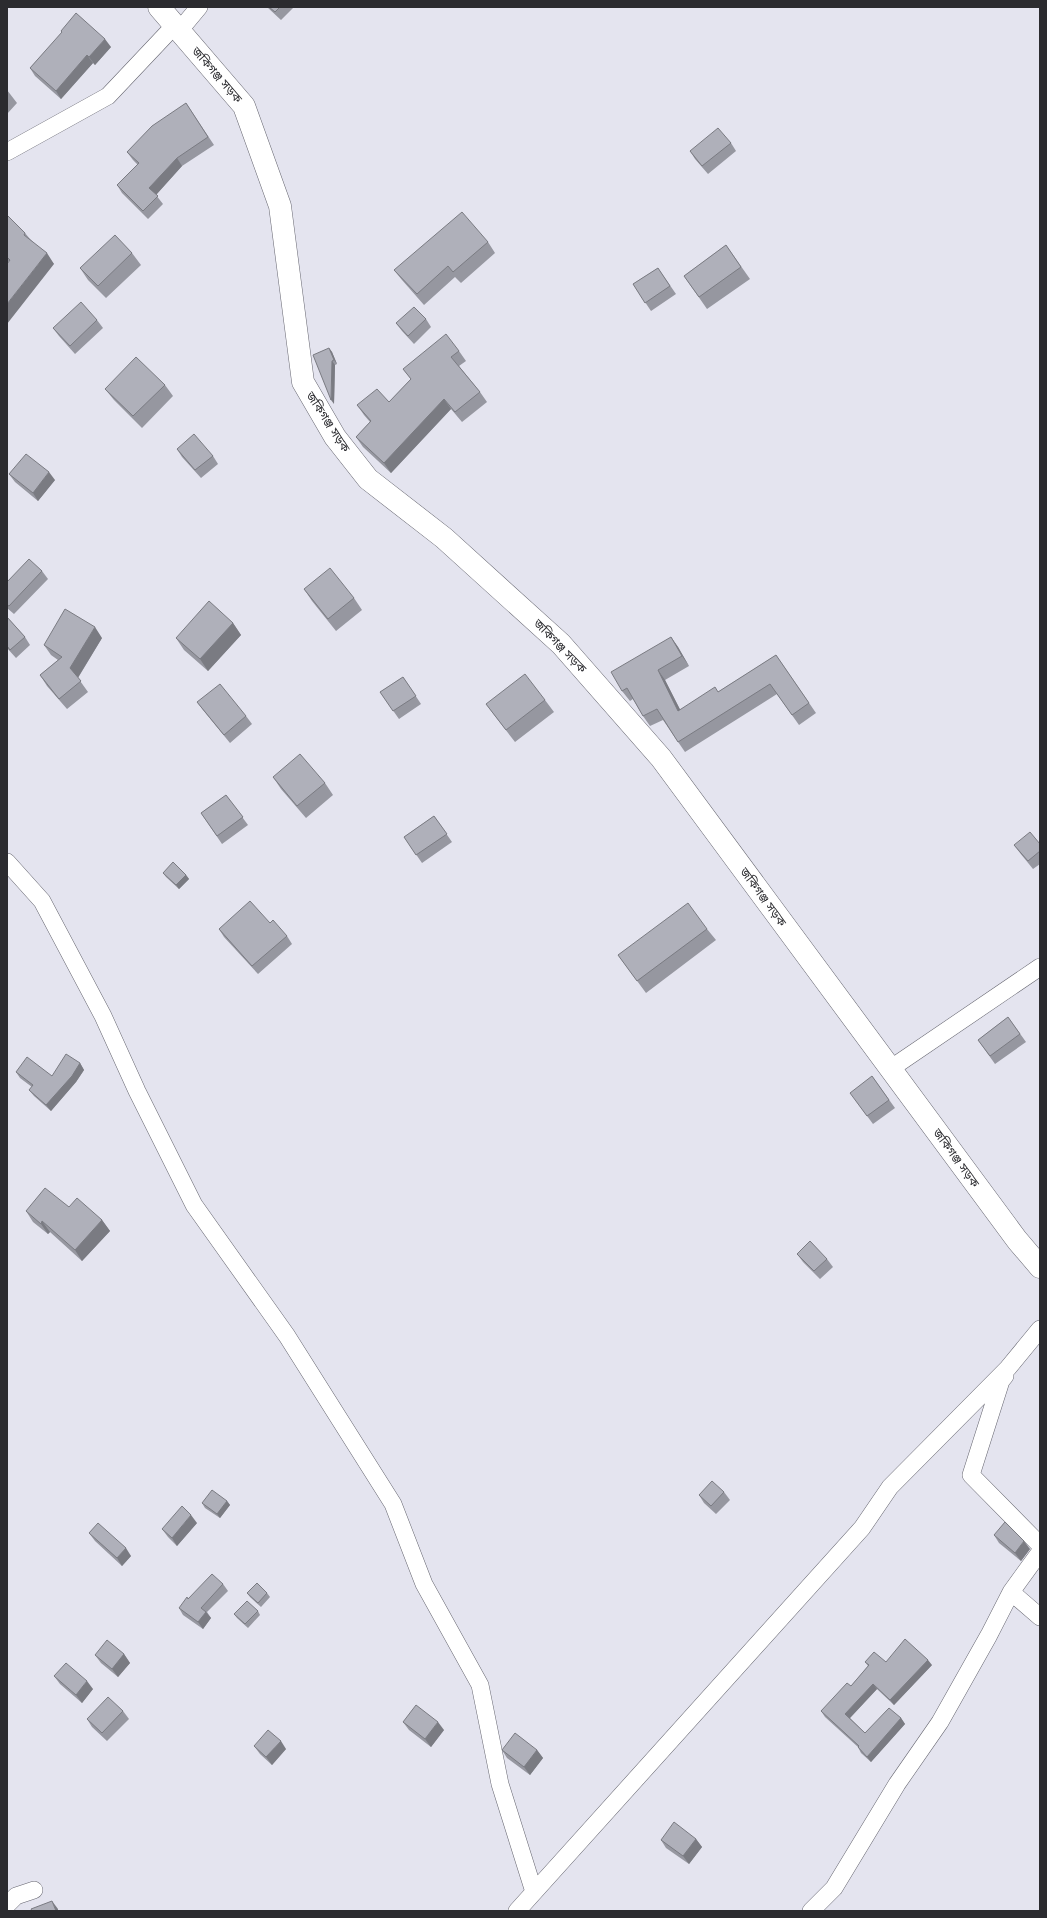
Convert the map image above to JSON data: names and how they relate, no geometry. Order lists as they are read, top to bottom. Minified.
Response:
{"streets":{"main road":["জকিগঞ্জ সড়ক"]}}
